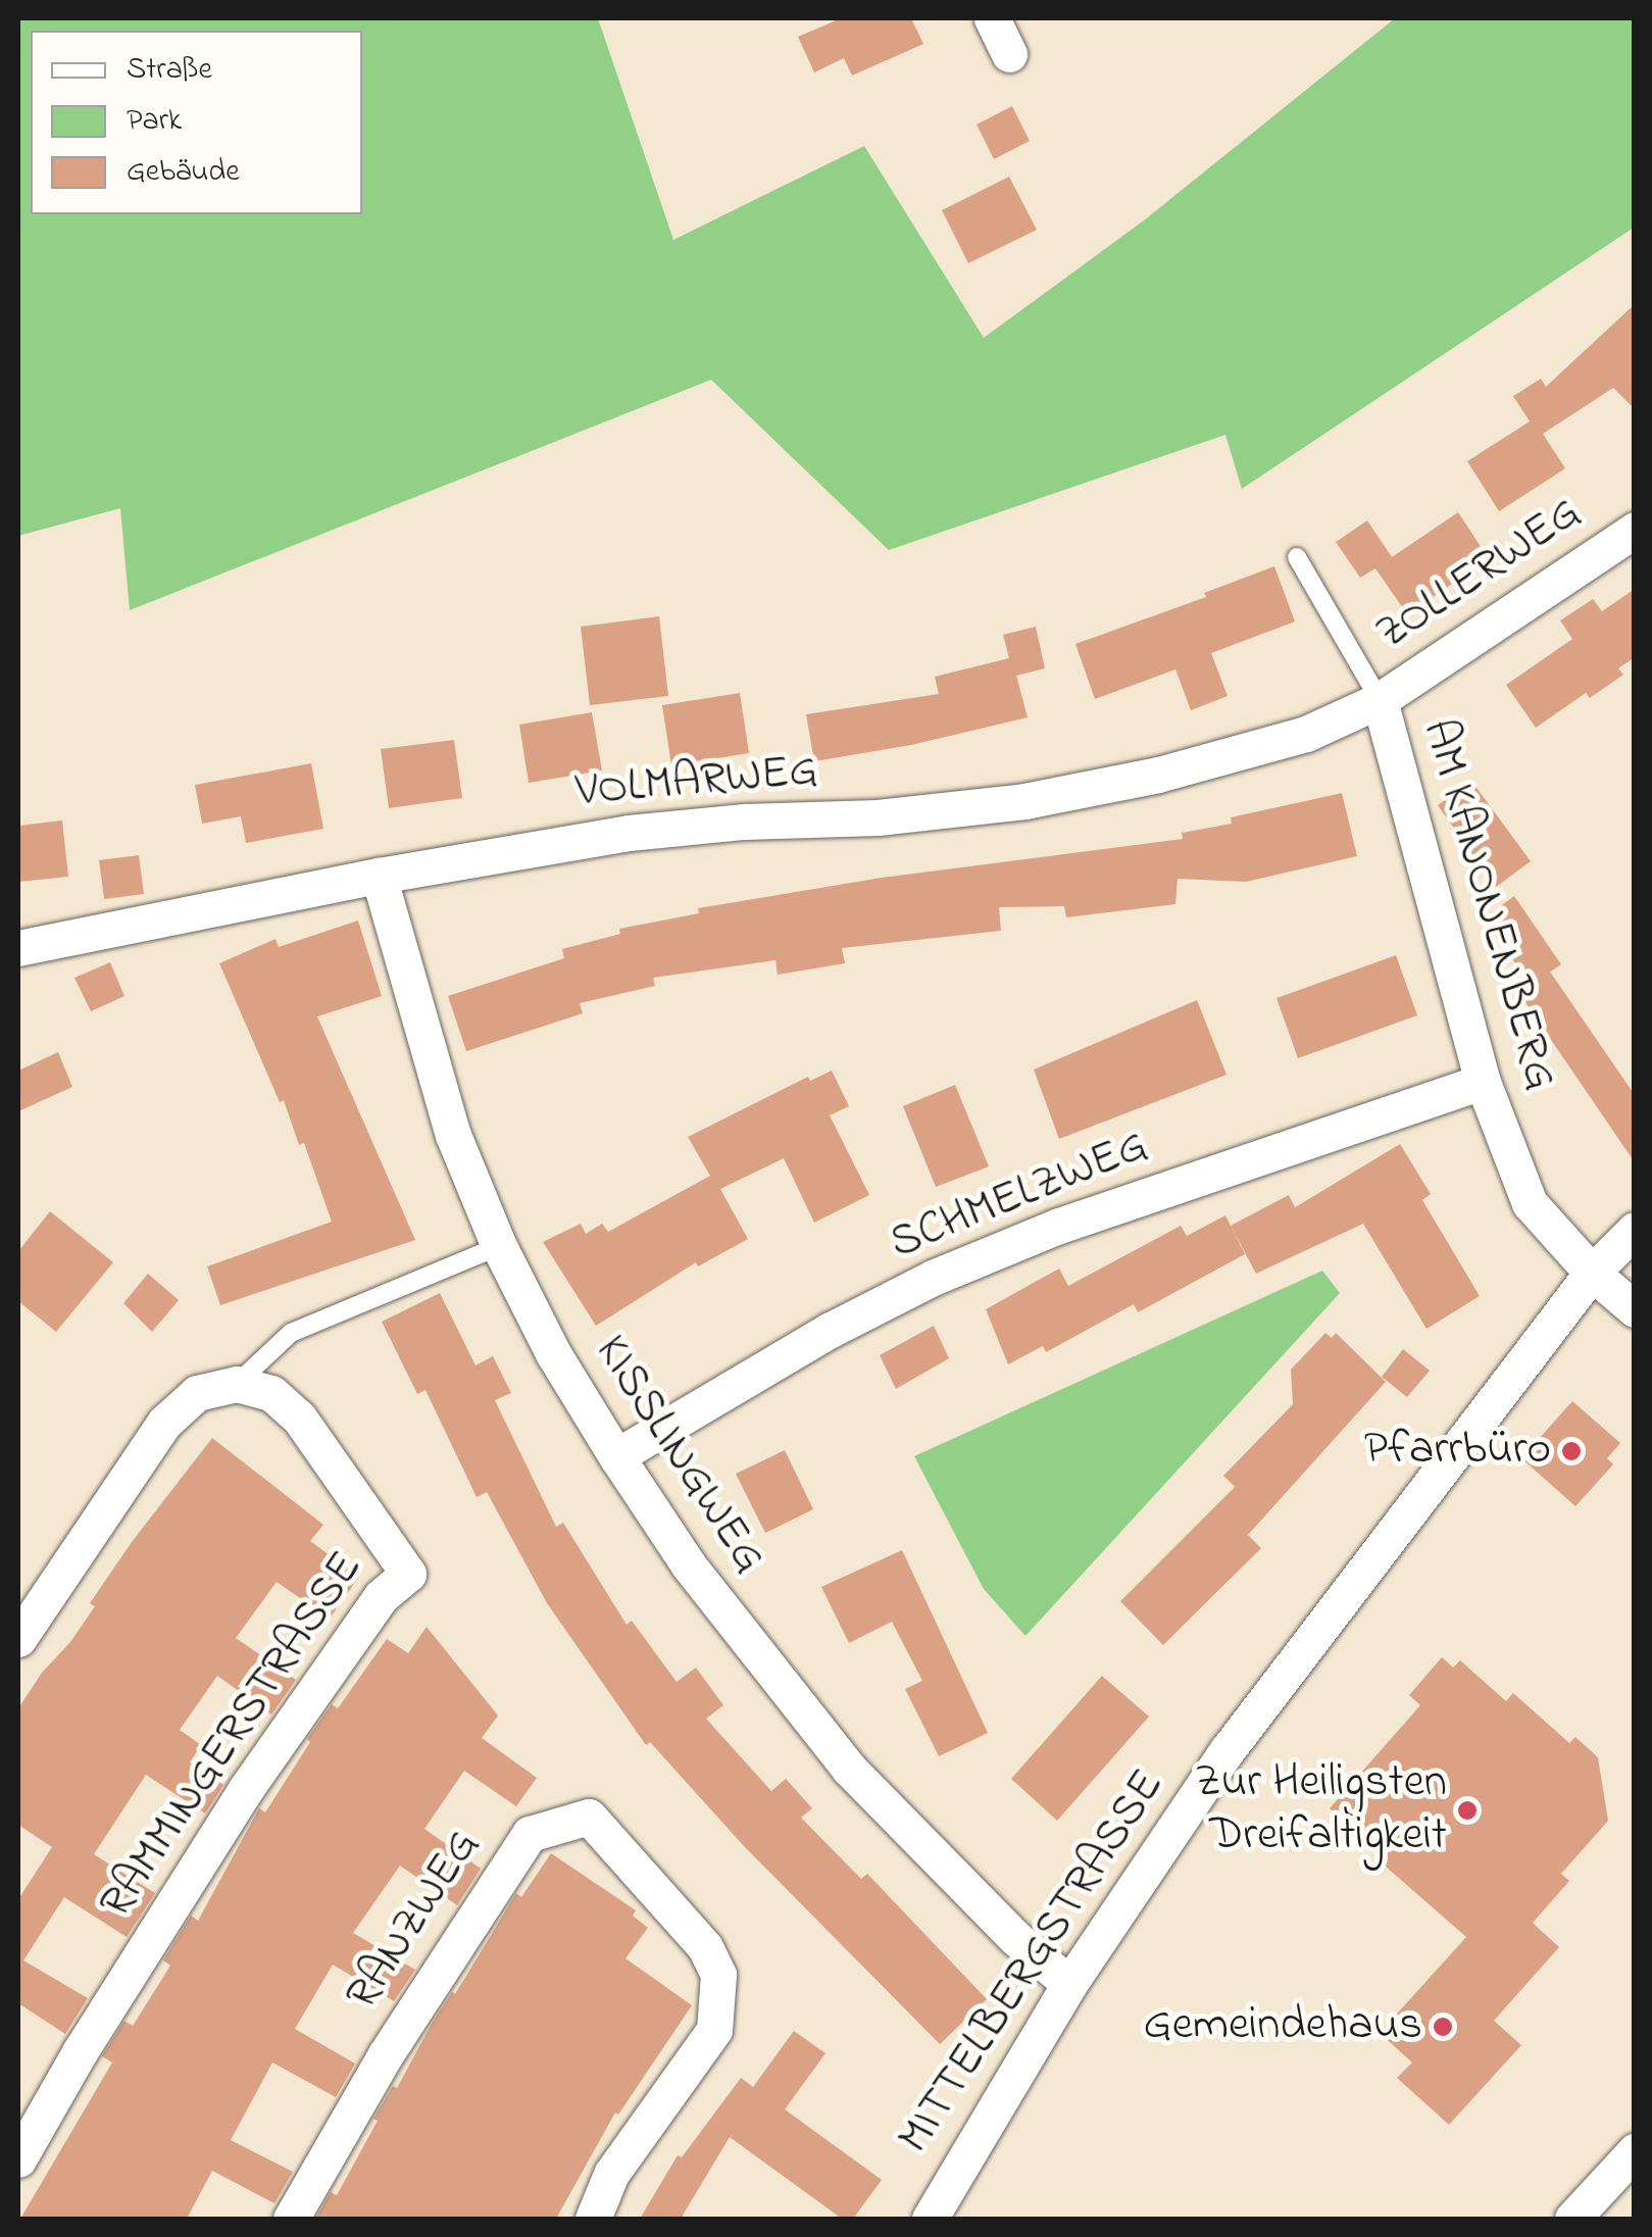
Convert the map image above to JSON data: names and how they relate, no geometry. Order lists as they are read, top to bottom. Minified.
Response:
{"streets":{"street":["ZOLLERWEG","VOLMARWEG","AM KANONENBERG","SCHMELZWEG","KISSLINGWEG","RAMMINGERSTRASSE","RANZWEG","MITTELBERGSTRASSE"]},"crossings":[["ZOLLERWEG","VOLMARWEG"],["ZOLLERWEG","AM KANONENBERG"],["VOLMARWEG","AM KANONENBERG"],["VOLMARWEG","KISSLINGWEG"],["AM KANONENBERG","SCHMELZWEG"],["AM KANONENBERG","MITTELBERGSTRASSE"],["SCHMELZWEG","KISSLINGWEG"],["KISSLINGWEG","MITTELBERGSTRASSE"]],"places":["Pfarrbüro","Zur Heiligsten Dreifaltigkeit","Gemeindehaus"],"legend":["Straße","Park","Gebäude"]}
